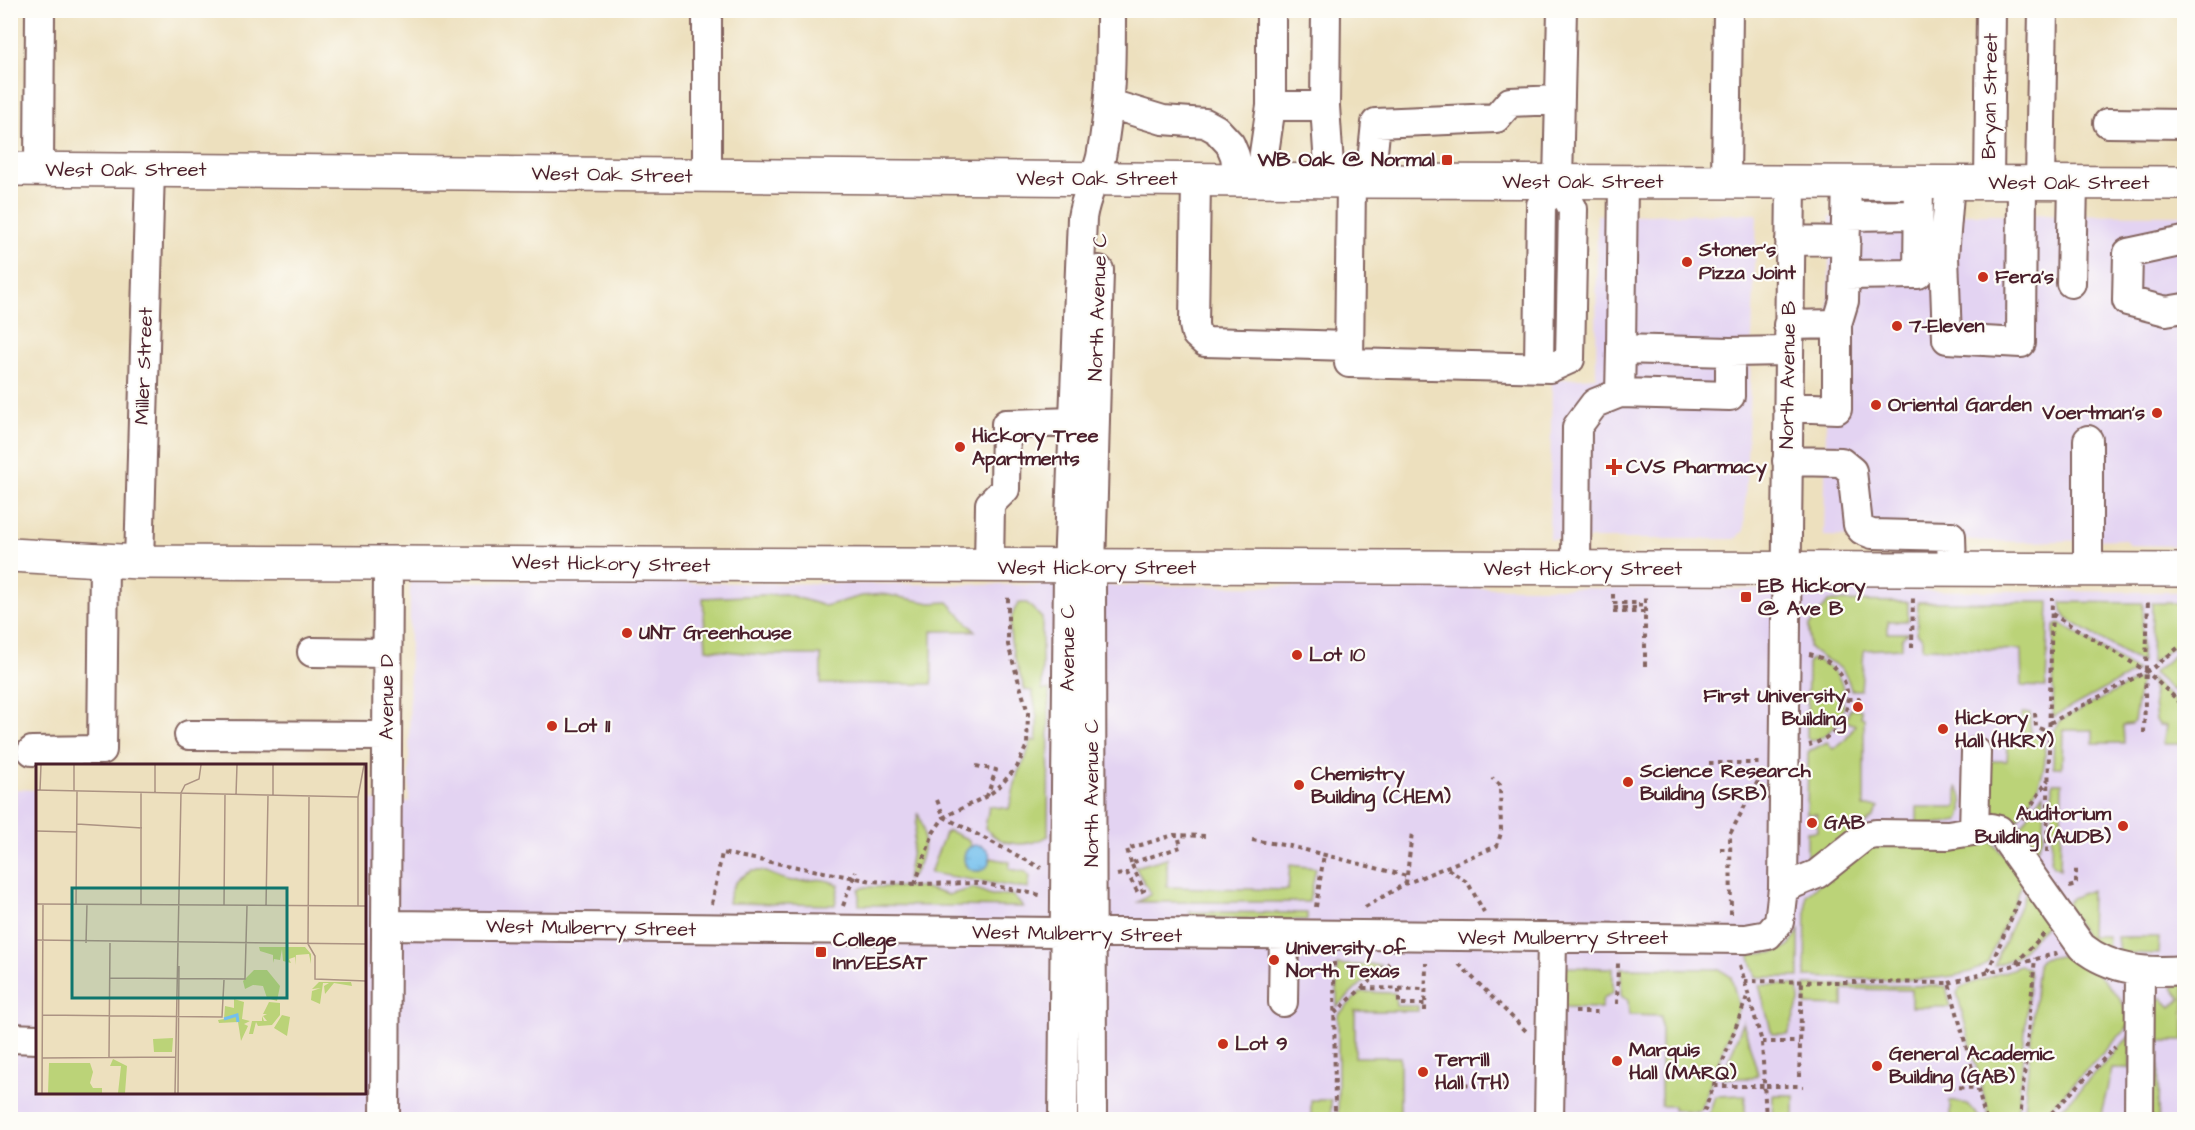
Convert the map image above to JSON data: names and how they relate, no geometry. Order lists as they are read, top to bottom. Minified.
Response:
{"streets":{"main road":["West Oak Street","West Hickory Street"],"street":["Bryan Street","North Avenue C","Miller Street","North Avenue B","Avenue D","West Mulberry Street"]},"crossings":[["Bryan Street","West Oak Street"],["West Oak Street","North Avenue C"],["West Oak Street","Miller Street"],["West Oak Street","North Avenue B"],["North Avenue C","West Hickory Street"],["North Avenue C","West Mulberry Street"],["Miller Street","West Hickory Street"],["North Avenue B","West Hickory Street"],["North Avenue B","West Mulberry Street"],["West Hickory Street","Avenue D"],["Avenue D","West Mulberry Street"]],"places":{"transit":["WB Oak @ Normal","EB Hickory @ Ave B","College Inn/EESAT"],"other":["Stoner’s Pizza Joint","Fera's","7-Eleven","Oriental Garden","Voertman's","Hickory Tree Apartments","UNT Greenhouse","Lot 10","First University Building","Lot 11","Hickory Hall (HKRY)","Science Research Building (SRB)","Chemistry Building (CHEM)","GAB","Auditorium Building (AUDB)","University of North Texas","Lot 9","Marquis Hall (MARQ)","General Academic Building (GAB)","Terrill Hall (TH)"],"health":["CVS Pharmacy"]}}
